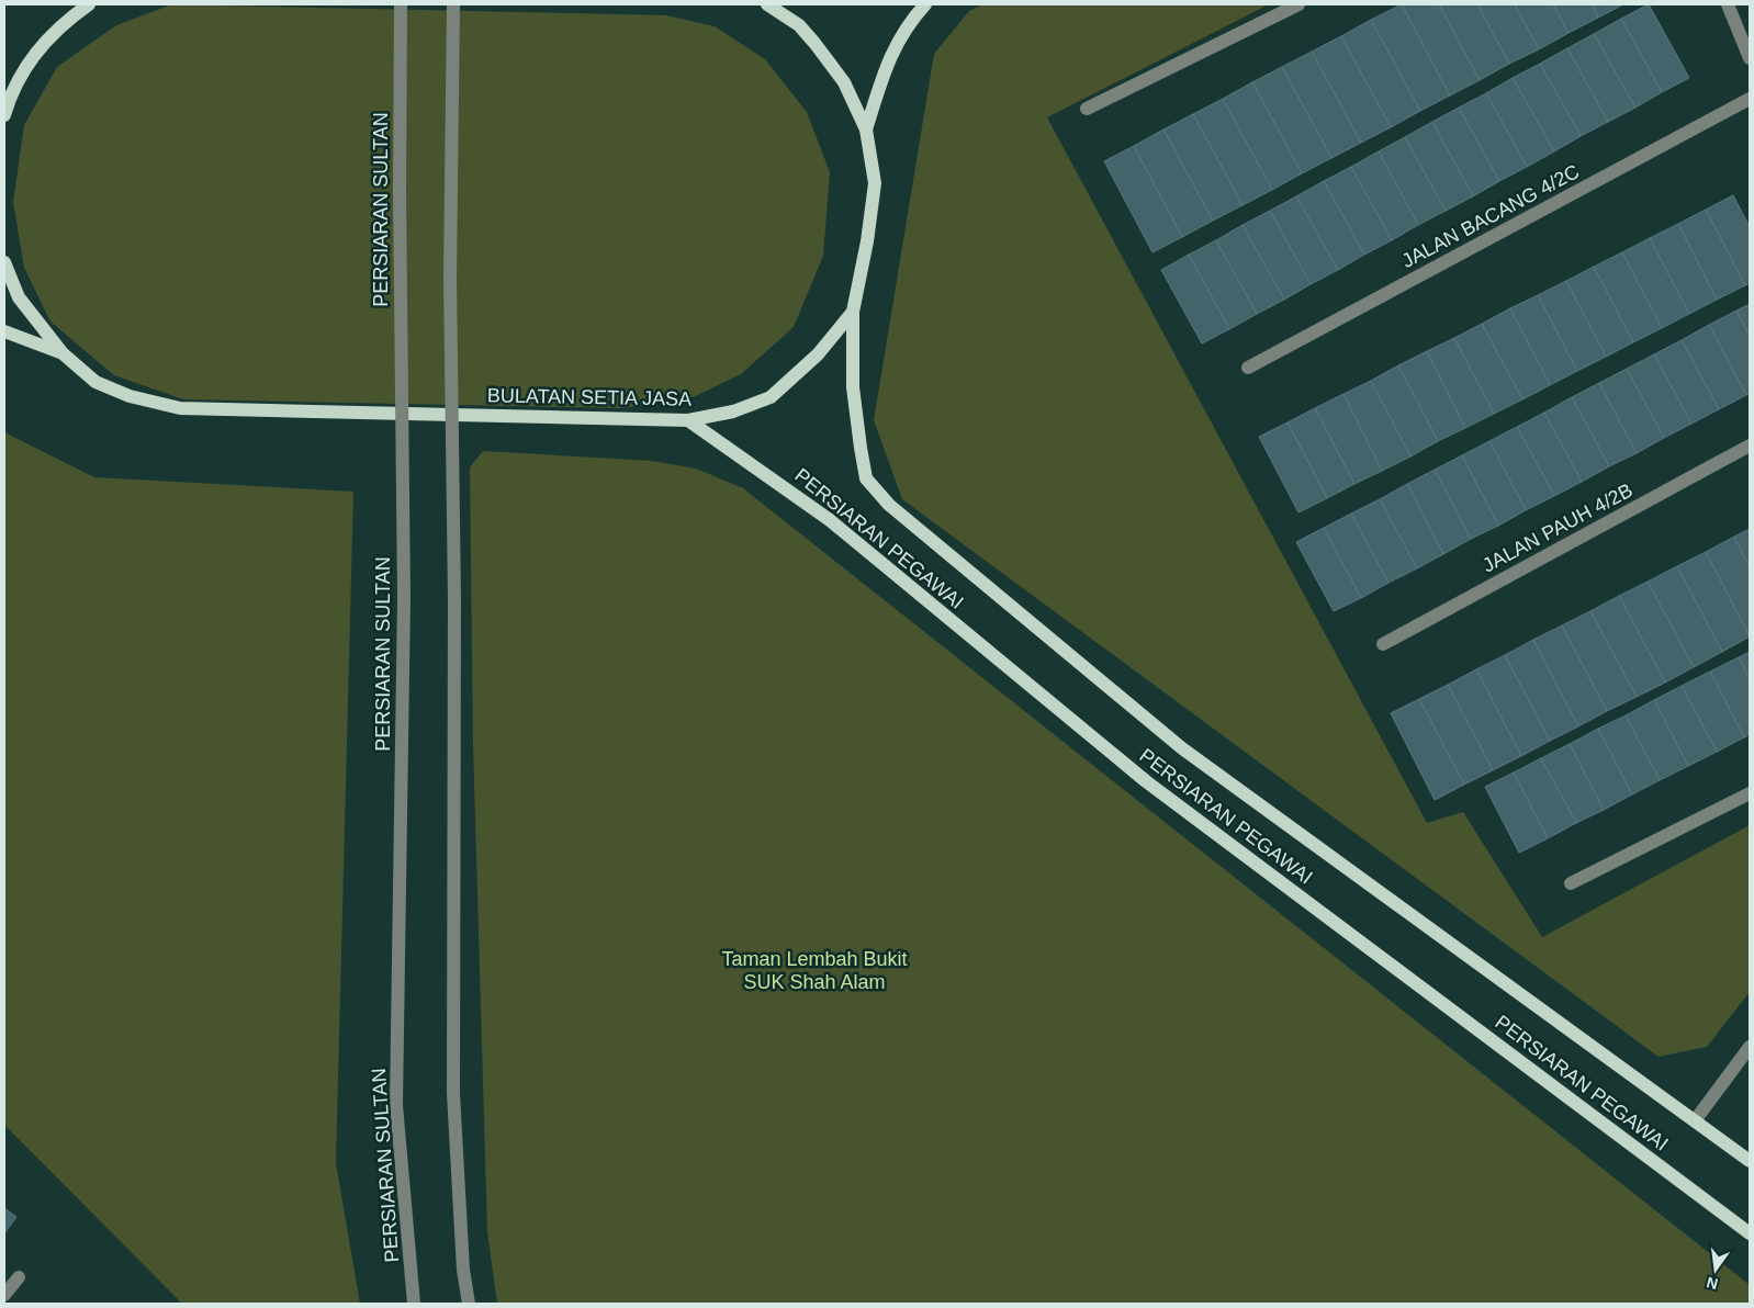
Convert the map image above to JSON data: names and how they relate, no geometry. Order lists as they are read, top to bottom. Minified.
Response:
{"streets":{"main road":["BULATAN SETIA JASA","PERSIARAN PEGAWAI"],"street":["PERSIARAN SULTAN","JALAN BACANG 4/2C","JALAN PAUH 4/2B"]},"crossings":[["BULATAN SETIA JASA","PERSIARAN PEGAWAI"]],"parks":["Taman Lembah Bukit SUK Shah Alam"],"north":"bottom"}
